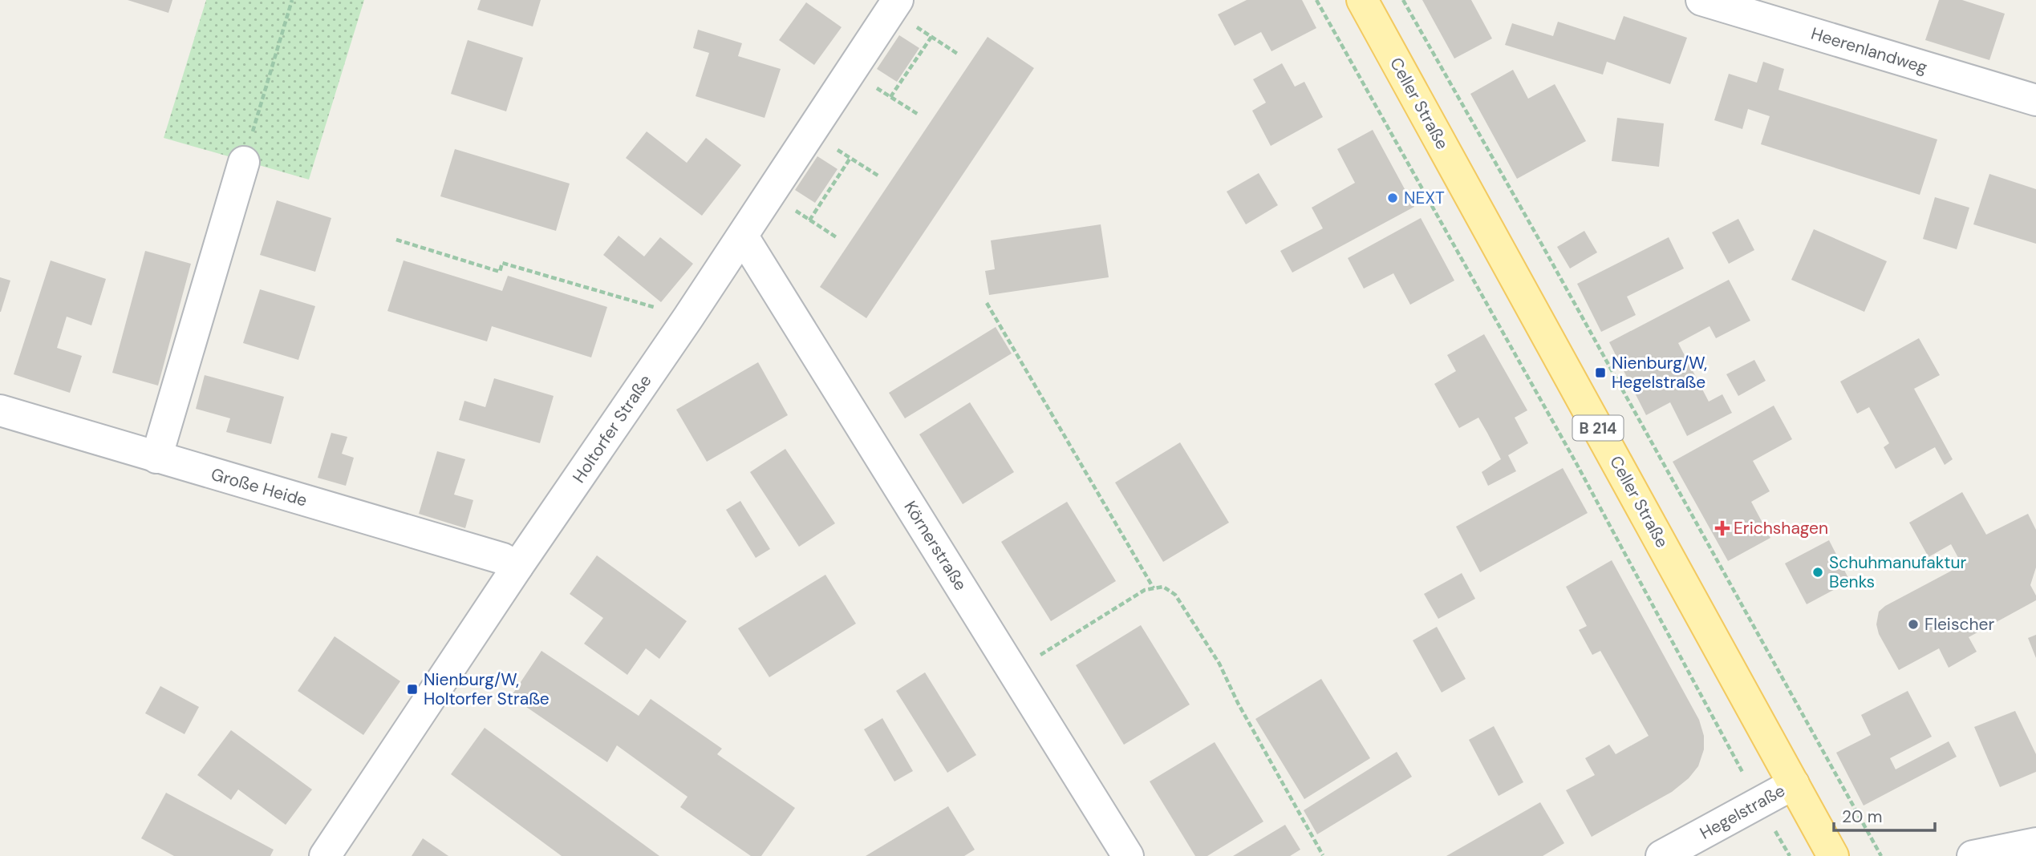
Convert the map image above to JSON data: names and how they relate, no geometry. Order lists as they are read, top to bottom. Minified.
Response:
{"streets":{"main road":["Celler Straße","B 214"],"street":["Heerenlandweg","Holtorfer Straße","Große Heide","Körnerstraße","Hegelstraße"]},"crossings":[["Celler Straße","Hegelstraße"],["Holtorfer Straße","Große Heide"],["Holtorfer Straße","Körnerstraße"]],"places":{"other":["NEXT","Schuhmanufaktur Benks","Fleischer"],"transit":["Nienburg/W, Hegelstraße","Nienburg/W, Holtorfer Straße"],"health":["Erichshagen"]},"scale_bar":"20 m"}
